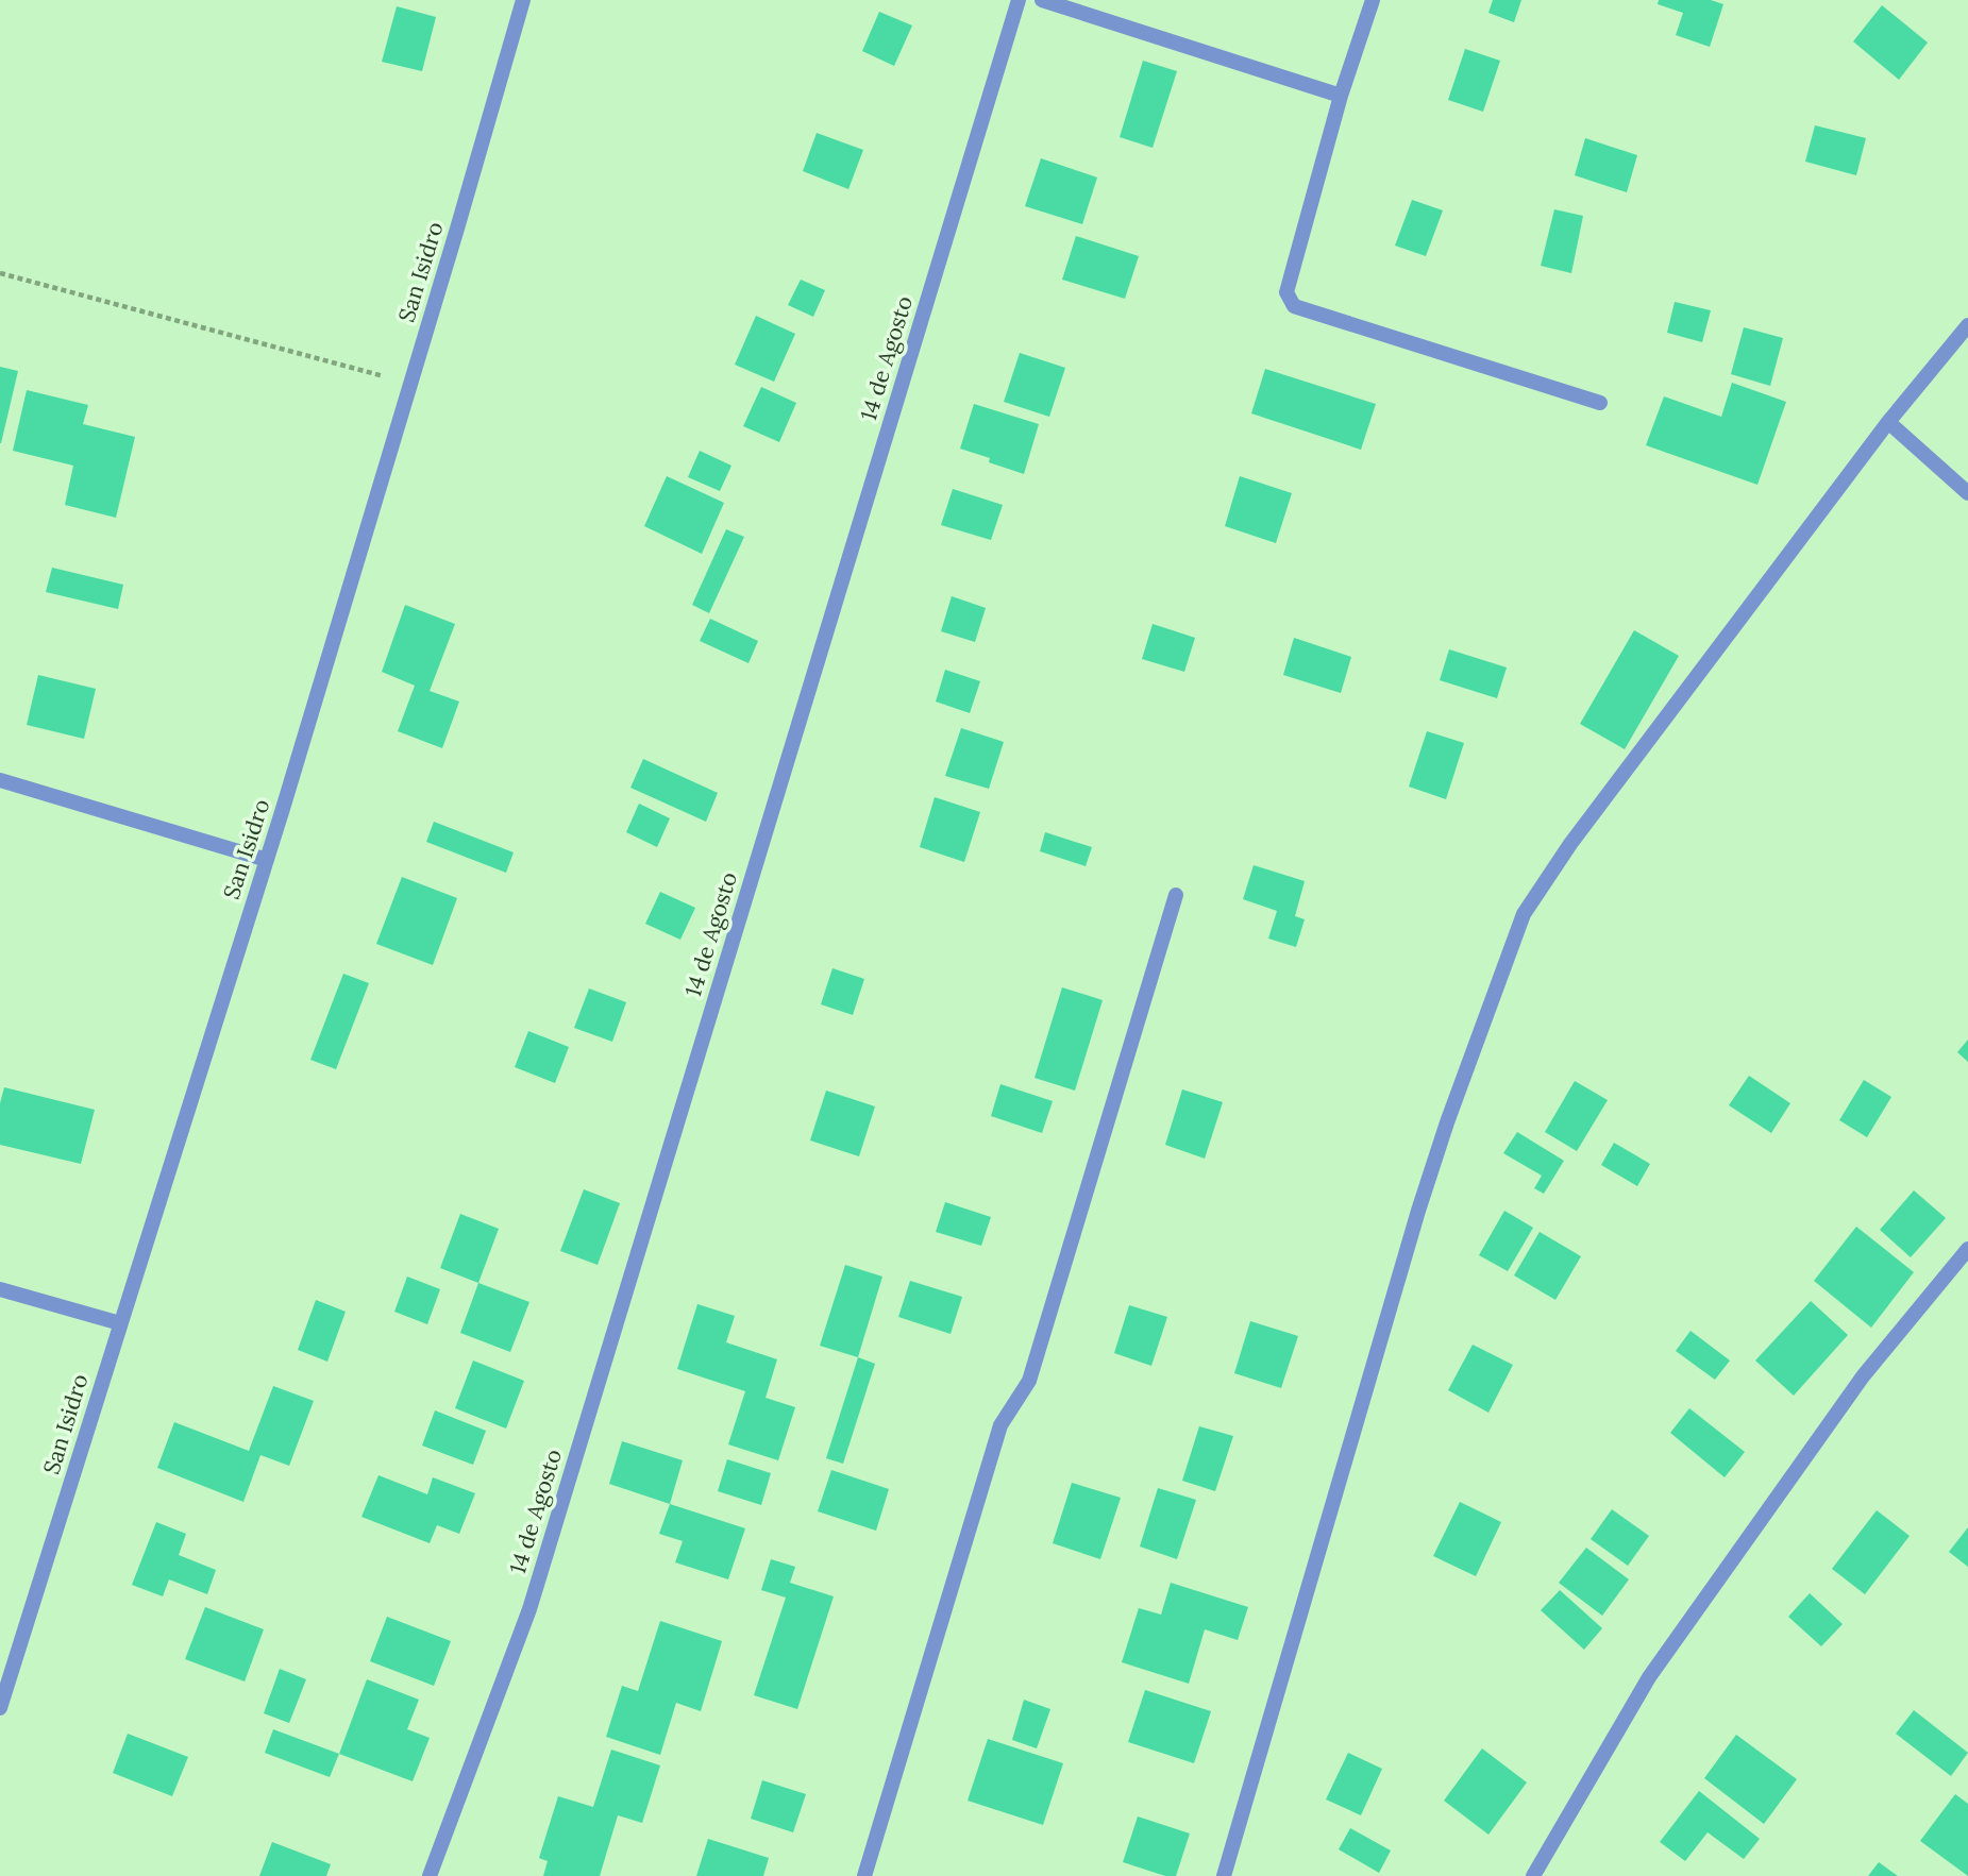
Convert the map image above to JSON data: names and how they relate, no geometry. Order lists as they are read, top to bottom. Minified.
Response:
{"streets":{"street":["San Isidro","14 de Agosto"]}}
